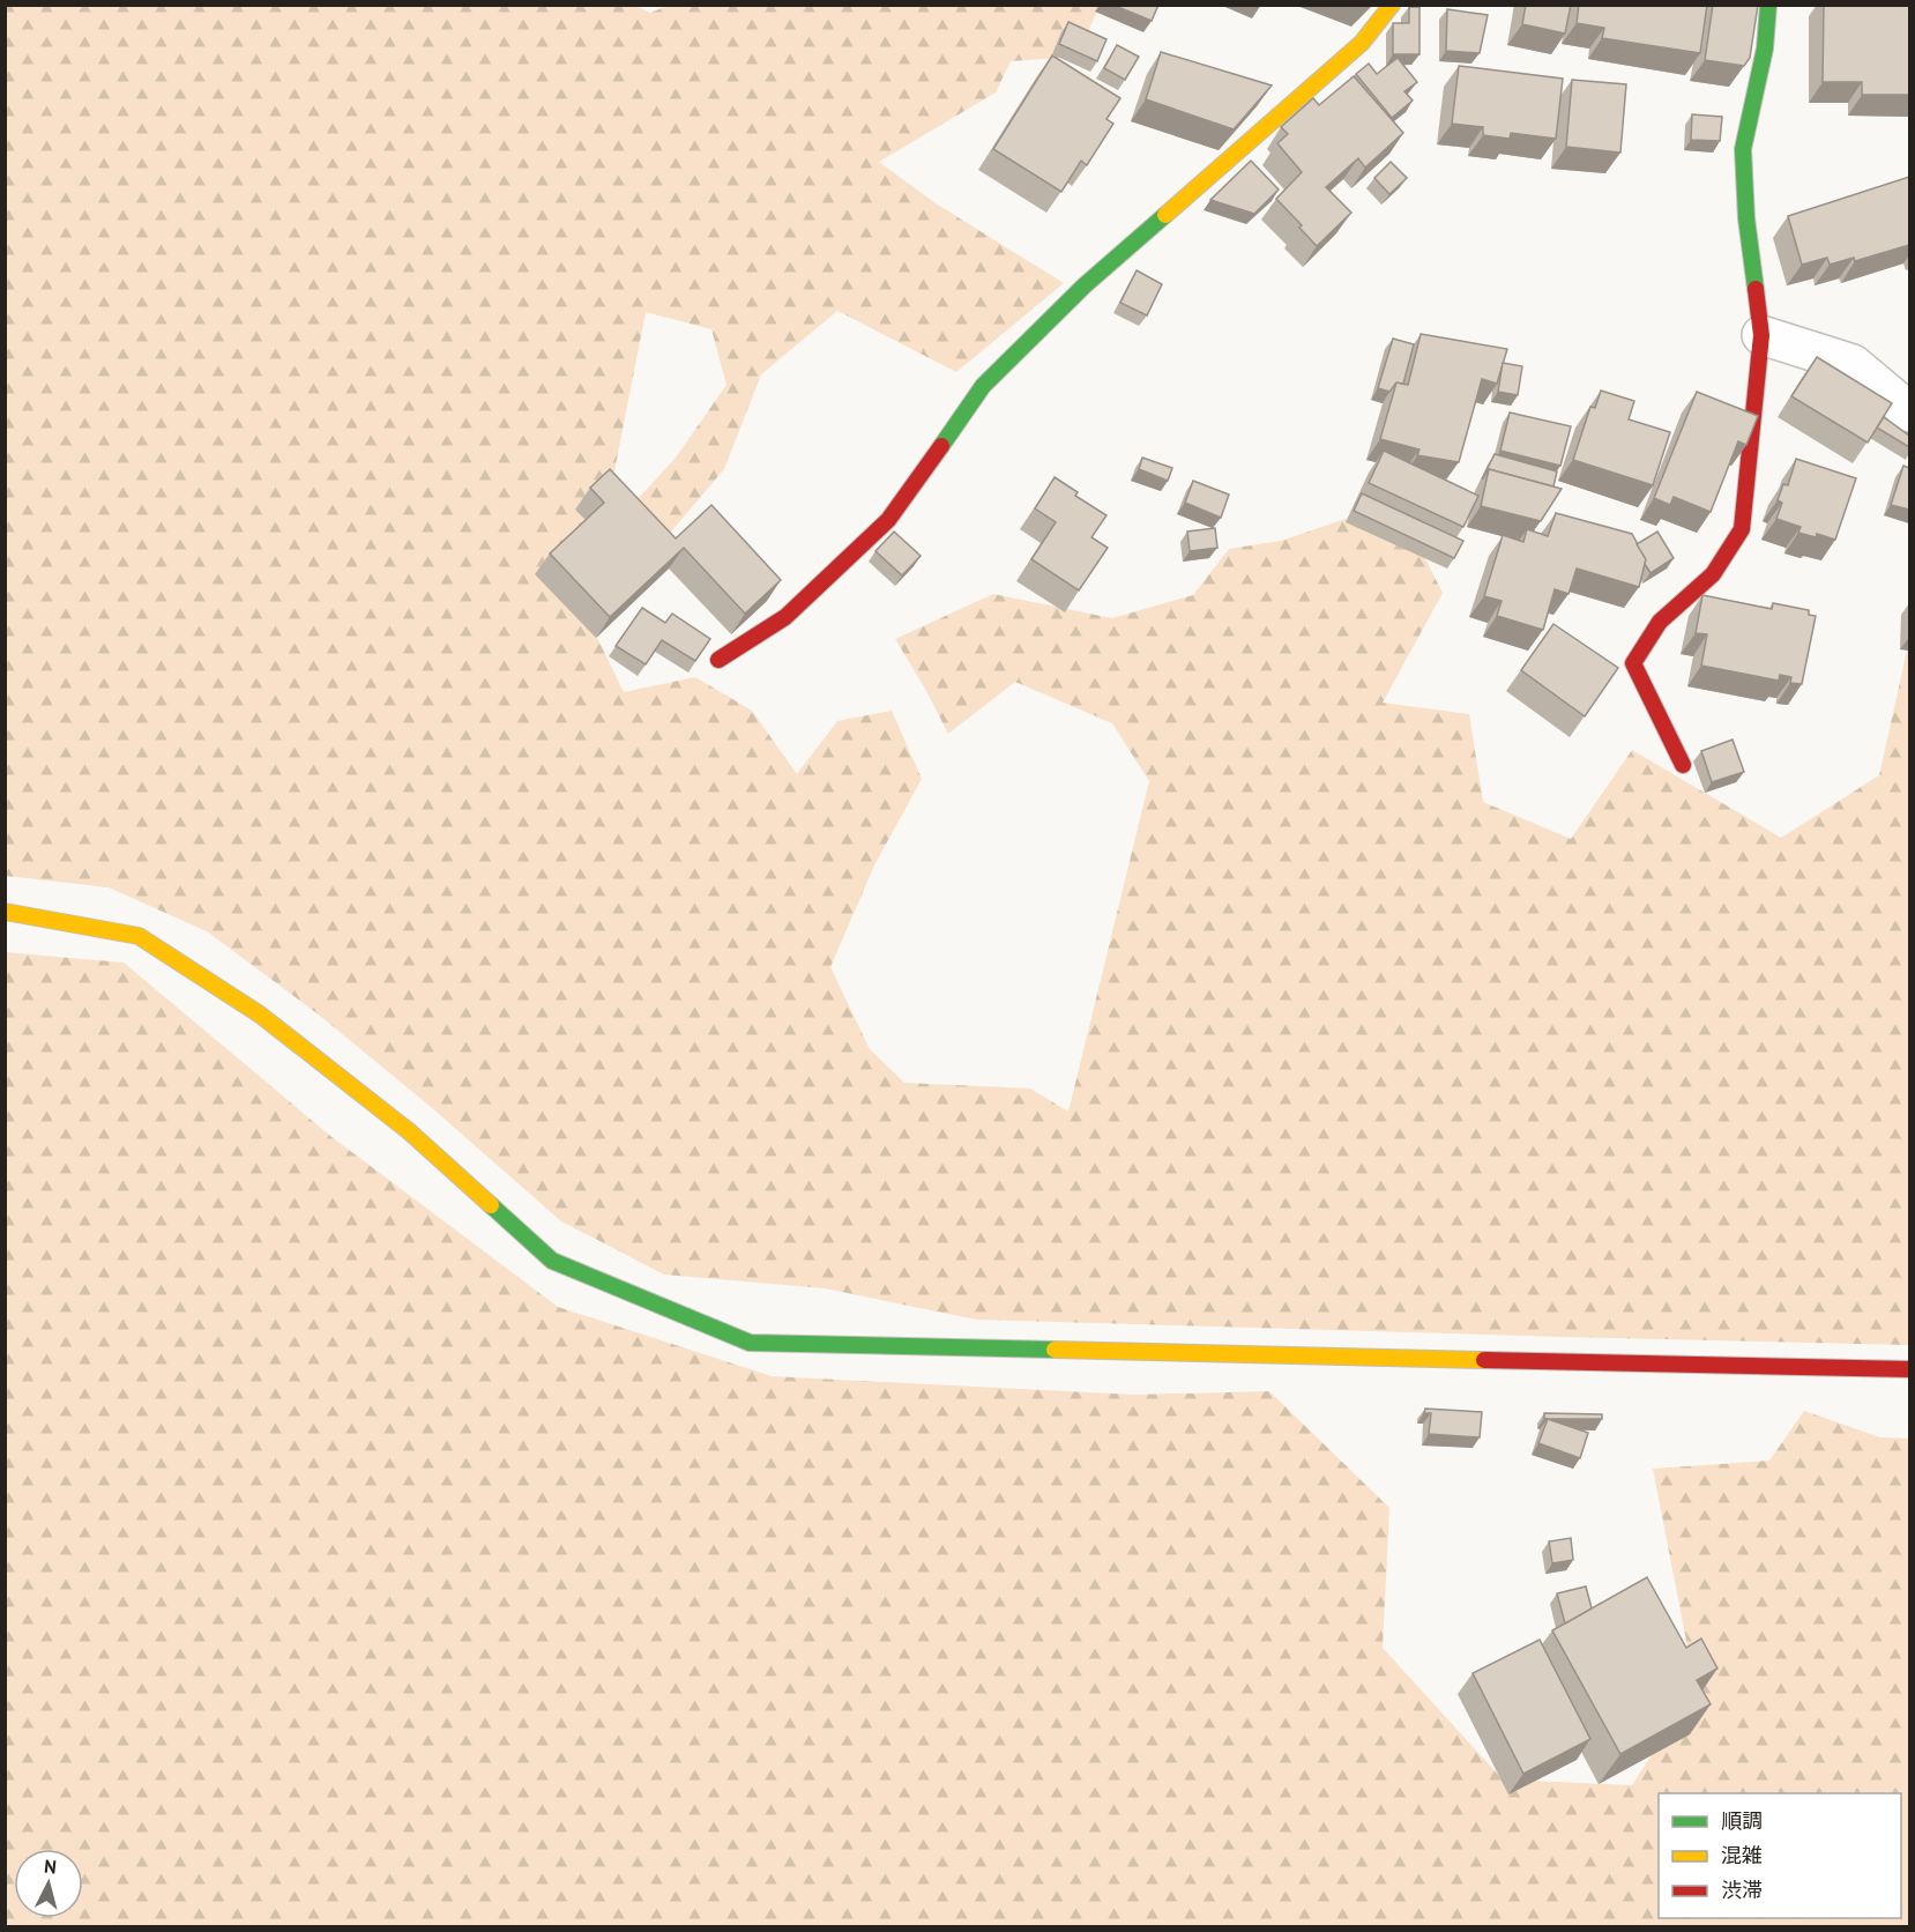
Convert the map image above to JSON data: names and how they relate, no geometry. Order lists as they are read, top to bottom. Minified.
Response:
{"legend":["順調","混雑","渋滞"],"north":"top"}
